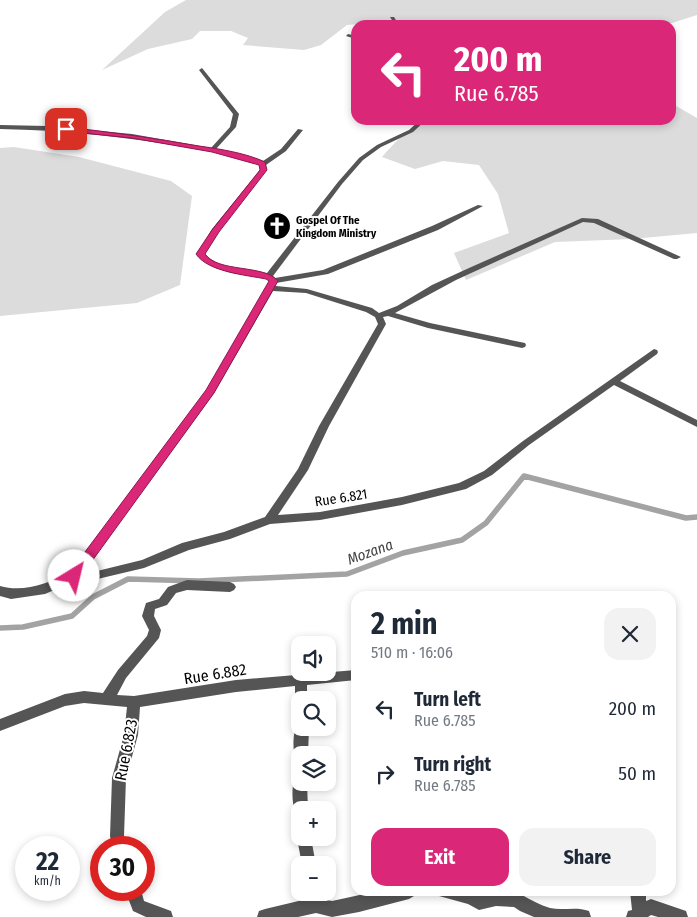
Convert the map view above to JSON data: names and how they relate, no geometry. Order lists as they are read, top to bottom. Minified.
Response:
{"streets":{"street":["Rue 6.821","Rue 6.882","Rue 6.823"]},"crossings":[["Rue 6.882","Rue 6.823"]],"water":["Mozana"],"places":{"church":["Gospel Of The Kingdom Ministry"]},"page":{"turn":["200 m","Rue 6.785"],"heading":["2 min","510 m · 16:06"],"map_buttons":["+","−"],"list":[{"name":"Turn left","note":"Rue 6.785","value":"200 m"},{"name":"Turn right","note":"Rue 6.785","value":"50 m"}],"buttons":["Exit","Share"],"speed":"22 km/h","limit":"30"}}
